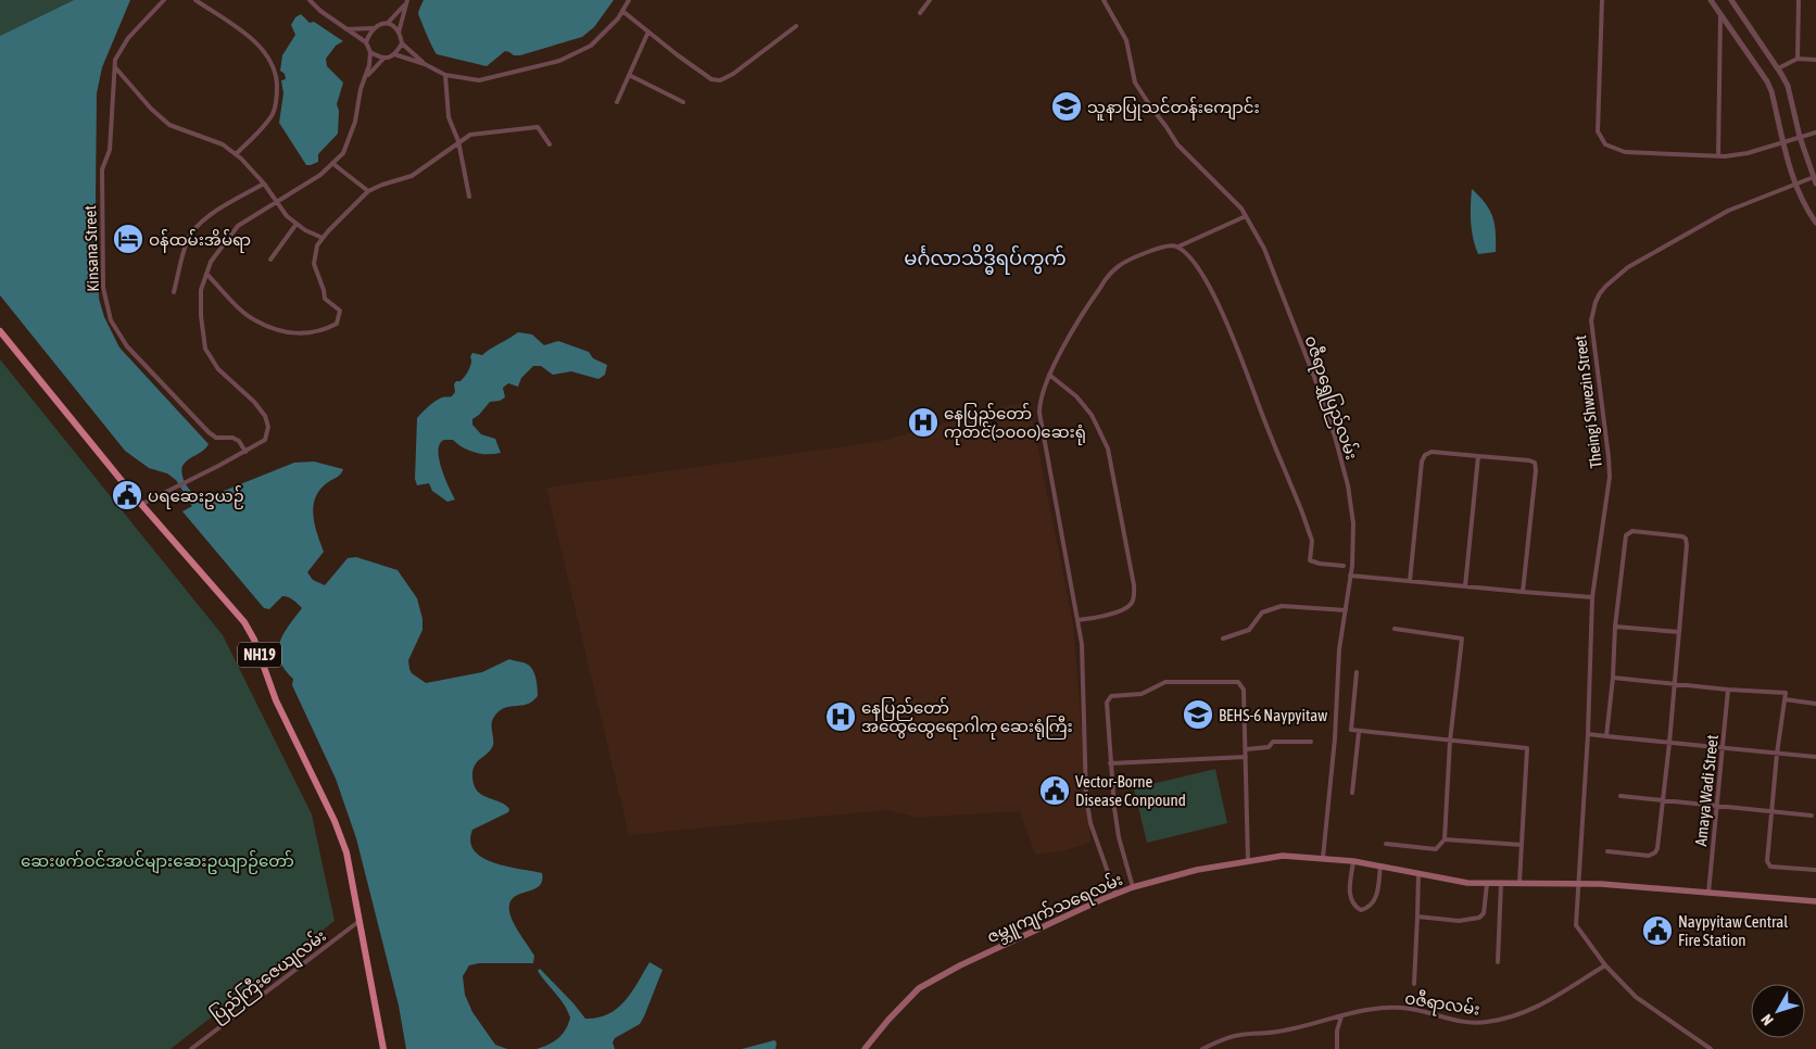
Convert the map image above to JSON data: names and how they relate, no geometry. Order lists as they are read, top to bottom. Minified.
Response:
{"streets":{"highway":["NH19"],"main road":["ဇမ္ဘူကျက်သရေလမ်း"],"street":["Kinsana Street","ဝဇီရာရွှေပြည်လမ်း","Theingi Shwezin Street","Amaya Wadi Street","ပြည်ကြီးဇေယျလမ်း","ဝဇီရာလမ်း"]},"crossings":[["ဝဇီရာရွှေပြည်လမ်း","ဇမ္ဘူကျက်သရေလမ်း"],["Theingi Shwezin Street","ဇမ္ဘူကျက်သရေလမ်း"],["Theingi Shwezin Street","ဝဇီရာလမ်း"],["NH19","ပြည်ကြီးဇေယျလမ်း"],["Amaya Wadi Street","ဇမ္ဘူကျက်သရေလမ်း"]],"districts":["မင်္ဂလာသိဒ္ဓိရပ်ကွက်"],"parks":["ဆေးဖက်ဝင်အပင်များဆေးဥယျာဉ်တော်"],"places":{"school or university":["သူနာပြုသင်တန်းကျောင်း","BEHS-6 Naypyitaw"],"hotel":["ဝန်ထမ်းအိမ်ရာ"],"hospital":["နေပြည်တော် ကုတင်(၁၀၀၀)ဆေးရုံ","နေပြည်တော် အထွေထွေရောဂါကု ဆေးရုံကြီး"],"public building":["ပရဆေးဥယဉ်","Vector-Borne Disease Conpound","Naypyitaw Central Fire Station"]},"north":"bottom left"}
